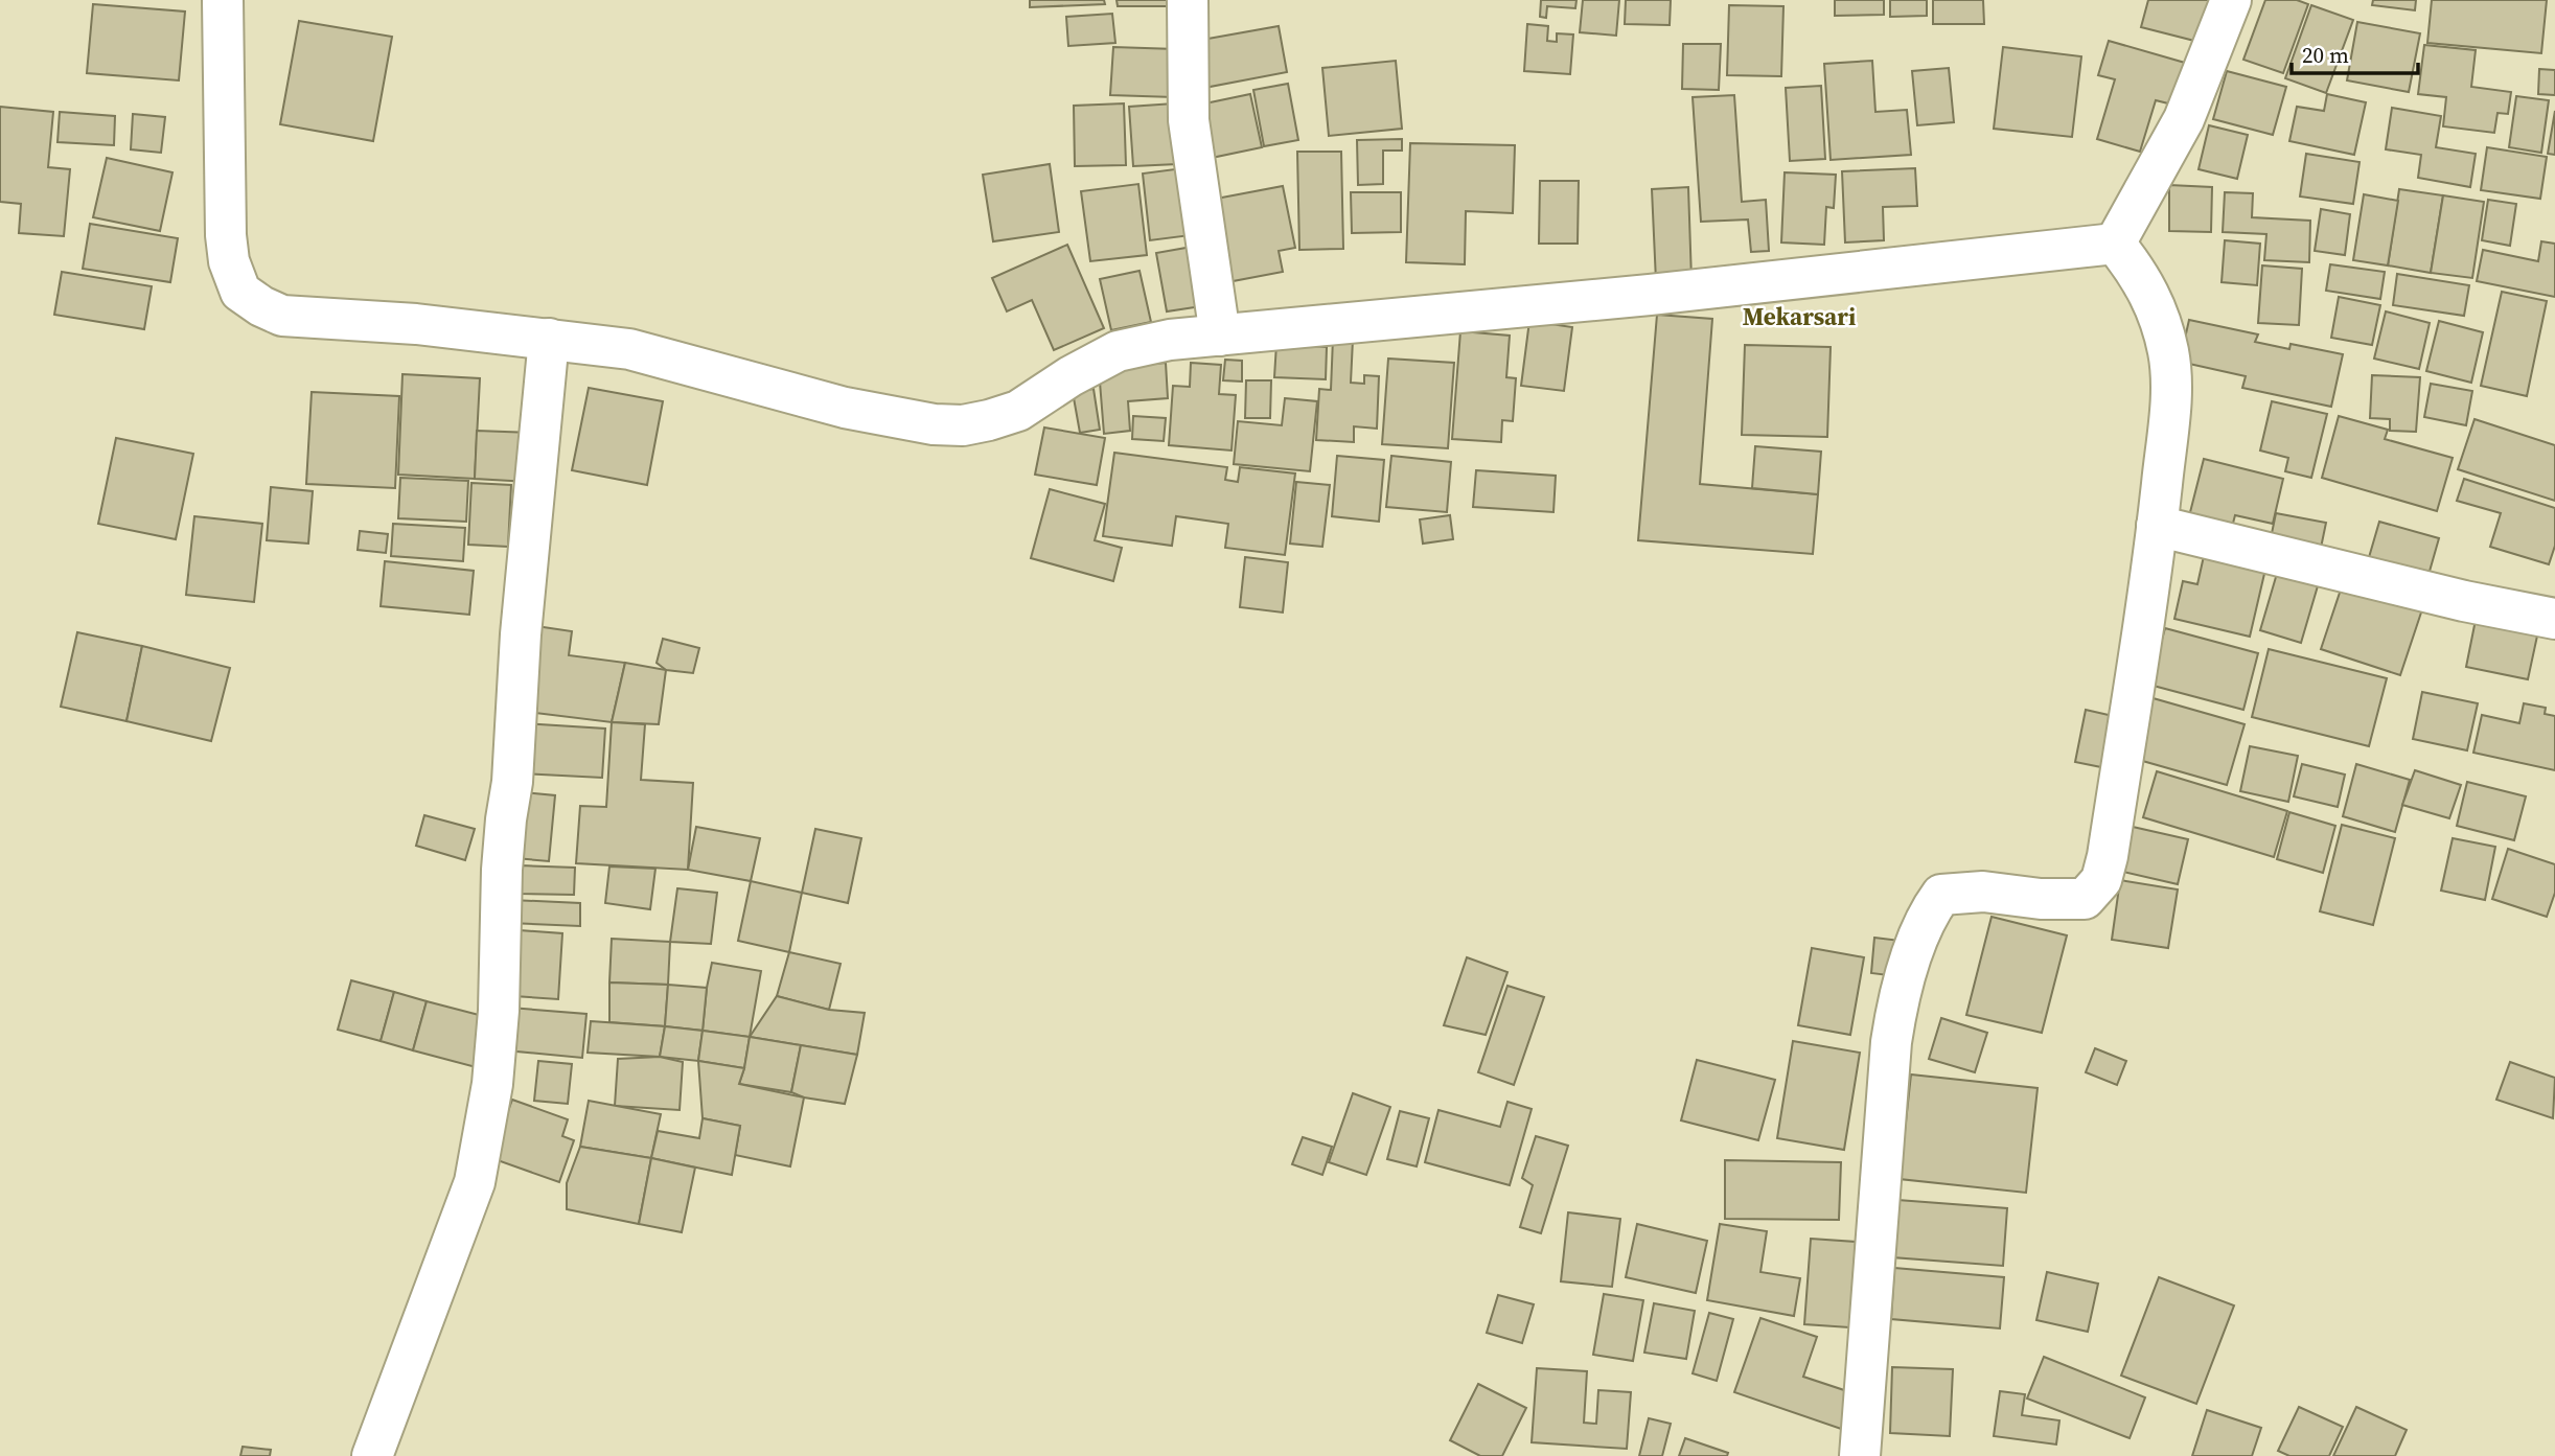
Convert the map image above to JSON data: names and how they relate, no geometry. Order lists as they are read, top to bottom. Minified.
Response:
{"districts":["Mekarsari"],"scale_bar":"20 m"}
